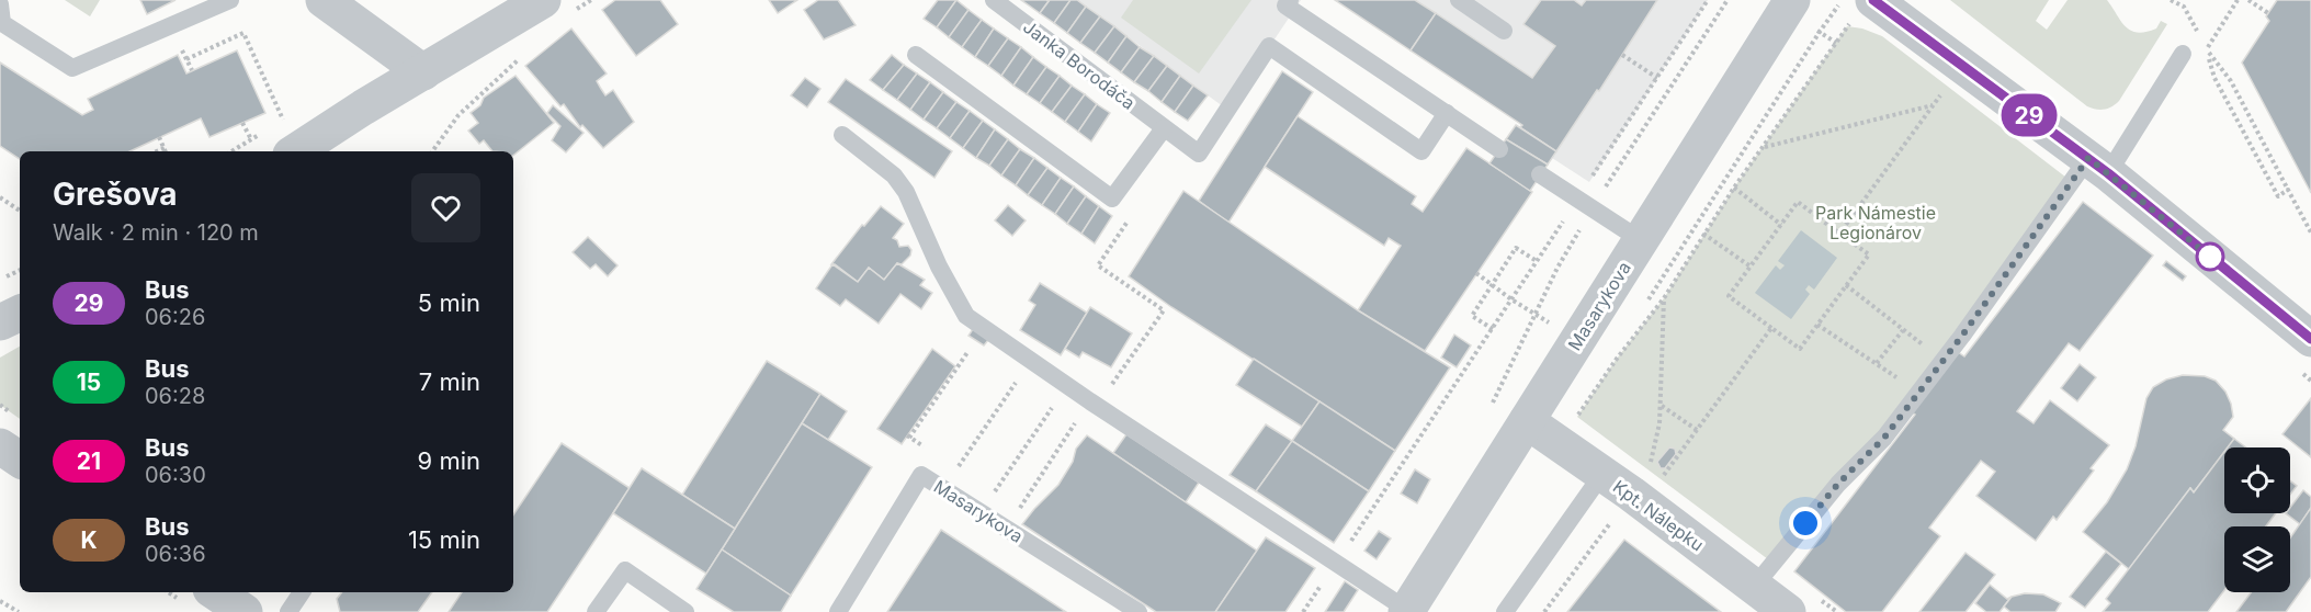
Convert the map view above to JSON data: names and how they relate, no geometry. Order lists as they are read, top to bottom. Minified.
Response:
{"streets":{"street":["Masarykova","Kpt. Nálepku"],"lane":["Janka Borodáča"]},"crossings":[["Masarykova","Kpt. Nálepku"]],"parks":["Park Námestie Legionárov"],"lines":["bus line 29"],"page":{"on_map":"29","heading":["Grešova","Walk · 2 min · 120 m"],"list":[{"mark":"29","name":"Bus","note":"06:26","value":"5 min"},{"mark":"15","name":"Bus","note":"06:28","value":"7 min"},{"mark":"21","name":"Bus","note":"06:30","value":"9 min"},{"mark":"K","name":"Bus","note":"06:36","value":"15 min"}]}}
